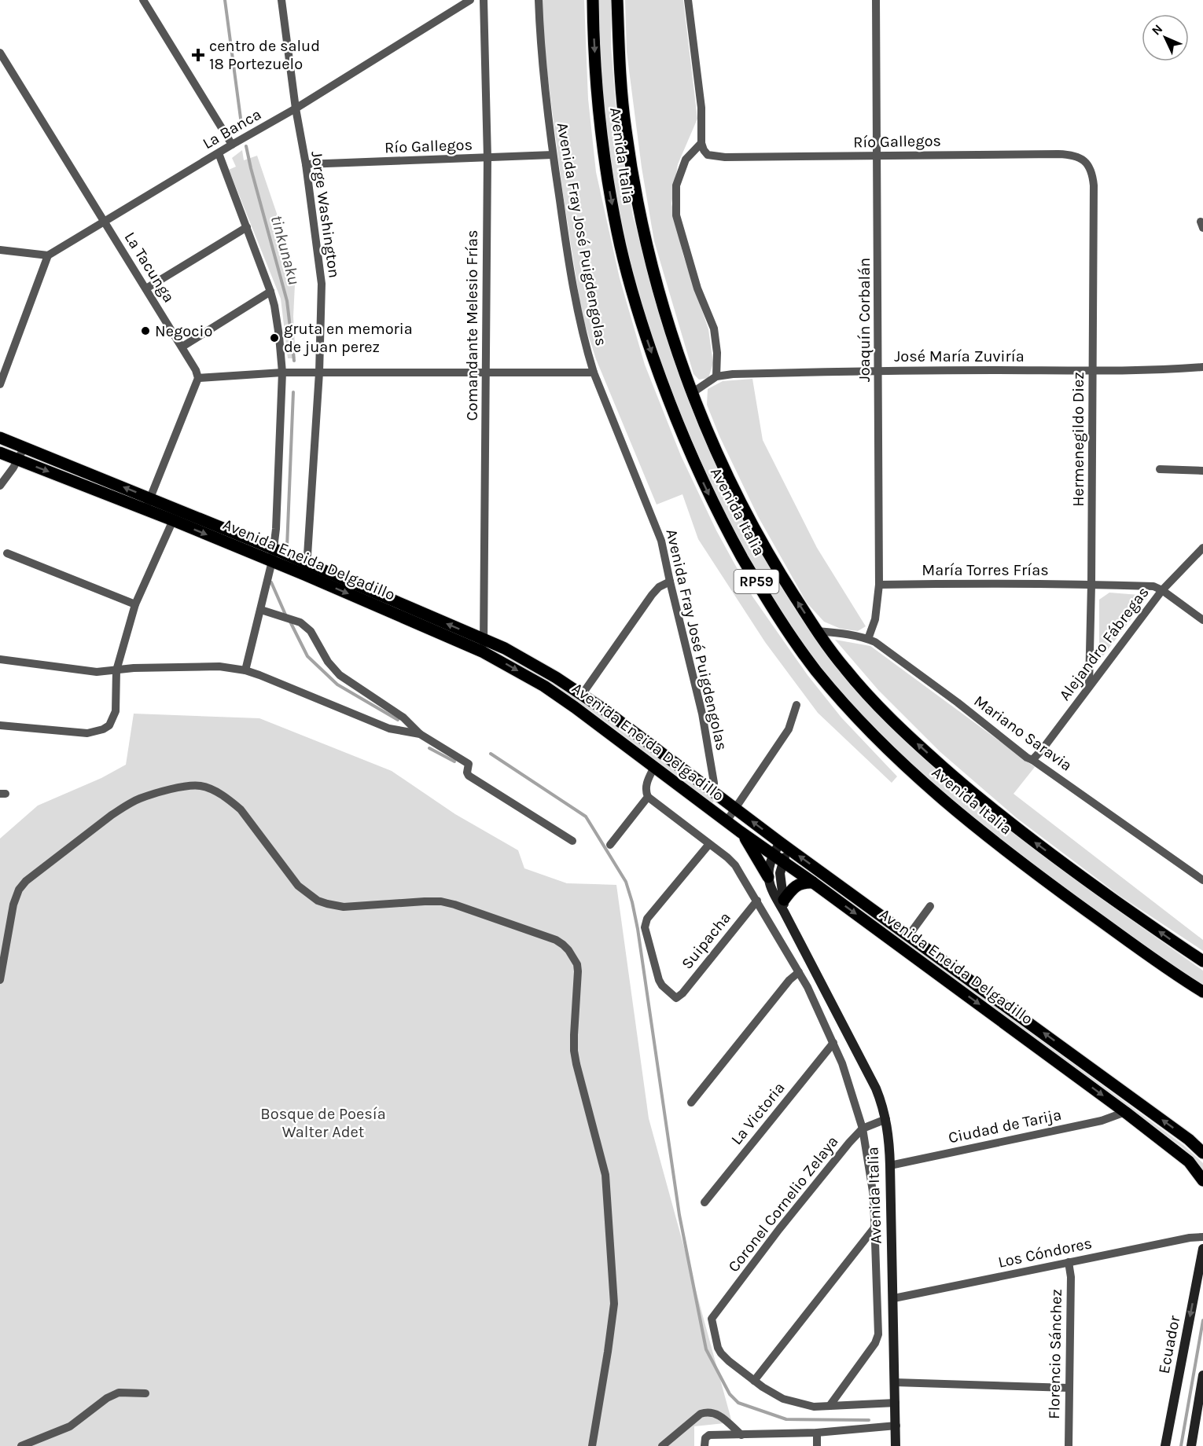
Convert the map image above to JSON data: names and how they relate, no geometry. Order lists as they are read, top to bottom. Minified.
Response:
{"streets":{"main road":["Avenida Italia","Avenida Eneida Delgadillo","RP59","Ecuador"],"street":["La Banca","Río Gallegos","Jorge Washington","Avenida Fray José Puigdengolas","La Tacunga","Joaquín Corbalán","Comandante Melesio Frías","José María Zuviría","Hermenegildo Diez","María Torres Frías","Alejandro Fábregas","Mariano Saravia","Suipacha","La Victoria","Ciudad de Tarija","Coronel Cornelio Zelaya","Los Cóndores","Florencio Sánchez"]},"crossings":[["La Banca","Jorge Washington"],["La Banca","La Tacunga"],["Río Gallegos","Jorge Washington"],["Río Gallegos","Avenida Fray José Puigdengolas"],["Río Gallegos","Joaquín Corbalán"],["Río Gallegos","Comandante Melesio Frías"],["Río Gallegos","Hermenegildo Diez"],["Avenida Italia","José María Zuviría"],["Avenida Italia","Avenida Eneida Delgadillo"],["Avenida Italia","Mariano Saravia"],["Avenida Italia","Ciudad de Tarija"],["Avenida Italia","Coronel Cornelio Zelaya"],["Avenida Italia","Los Cóndores"],["Jorge Washington","Avenida Eneida Delgadillo"],["Avenida Fray José Puigdengolas","Avenida Eneida Delgadillo"],["Joaquín Corbalán","José María Zuviría"],["Joaquín Corbalán","María Torres Frías"],["Joaquín Corbalán","Mariano Saravia"],["Comandante Melesio Frías","Avenida Eneida Delgadillo"],["José María Zuviría","Hermenegildo Diez"],["Hermenegildo Diez","María Torres Frías"],["Hermenegildo Diez","Alejandro Fábregas"],["Avenida Eneida Delgadillo","Ciudad de Tarija"],["Alejandro Fábregas","Mariano Saravia"],["Los Cóndores","Florencio Sánchez"]],"water":["tinkunaku"],"parks":["Bosque de Poesía Walter Adet"],"places":{"health":["centro de salud 18 Portezuelo"],"other":["Negocio","gruta en memoria de juan perez"]},"north":"top left"}
